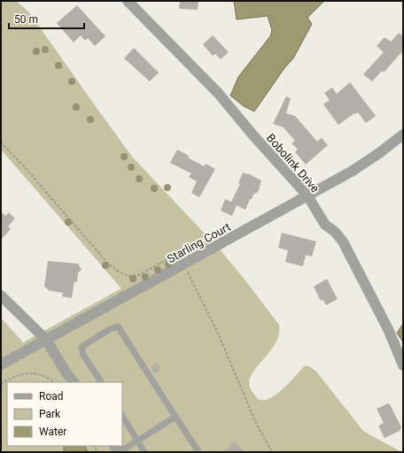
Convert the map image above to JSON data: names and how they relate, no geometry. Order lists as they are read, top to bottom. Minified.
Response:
{"streets":{"street":["Bobolink Drive","Starling Court"]},"crossings":[["Bobolink Drive","Starling Court"]],"legend":["Road","Park","Water"],"scale_bar":"50 m"}
